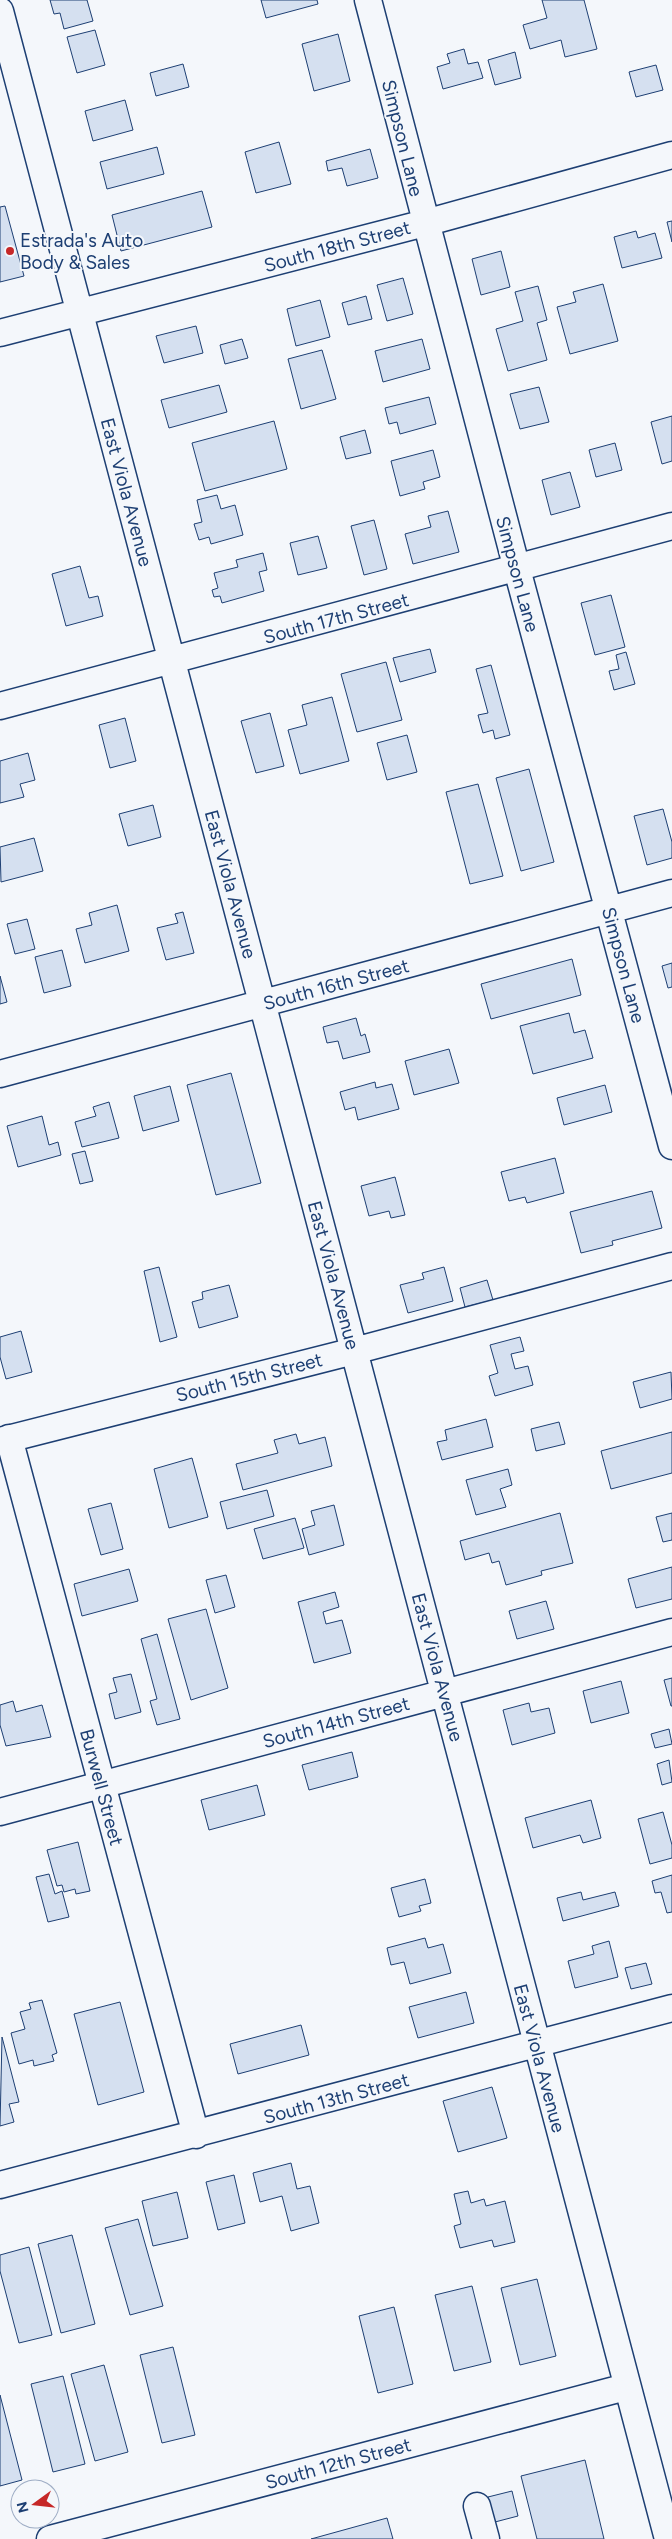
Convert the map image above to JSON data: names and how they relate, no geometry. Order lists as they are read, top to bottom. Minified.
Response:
{"streets":{"street":["Simpson Lane","South 18th Street","East Viola Avenue","South 17th Street","South 16th Street","South 15th Street","South 14th Street","Burwell Street","South 13th Street","South 12th Street"]},"crossings":[["Simpson Lane","South 18th Street"],["Simpson Lane","South 17th Street"],["Simpson Lane","South 16th Street"],["South 18th Street","East Viola Avenue"],["East Viola Avenue","South 17th Street"],["East Viola Avenue","South 16th Street"],["East Viola Avenue","South 15th Street"],["East Viola Avenue","South 14th Street"],["East Viola Avenue","South 13th Street"],["East Viola Avenue","South 12th Street"],["South 15th Street","Burwell Street"],["South 14th Street","Burwell Street"],["Burwell Street","South 13th Street"]],"places":["Estrada's Auto Body & Sales"],"north":"left"}
